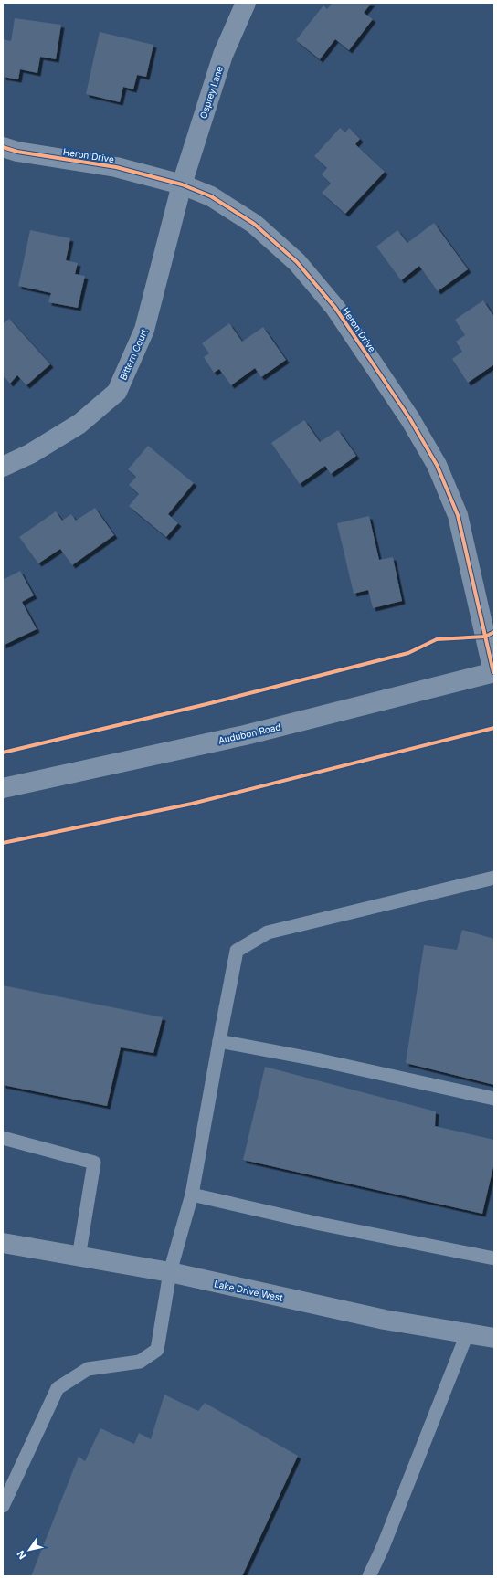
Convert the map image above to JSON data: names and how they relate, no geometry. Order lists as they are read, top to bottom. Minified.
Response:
{"streets":{"street":["Osprey Lane","Heron Drive","Bittern Court","Audubon Road","Lake Drive West"]},"crossings":[["Osprey Lane","Heron Drive"],["Osprey Lane","Bittern Court"],["Heron Drive","Bittern Court"],["Heron Drive","Audubon Road"]],"north":"bottom left"}
